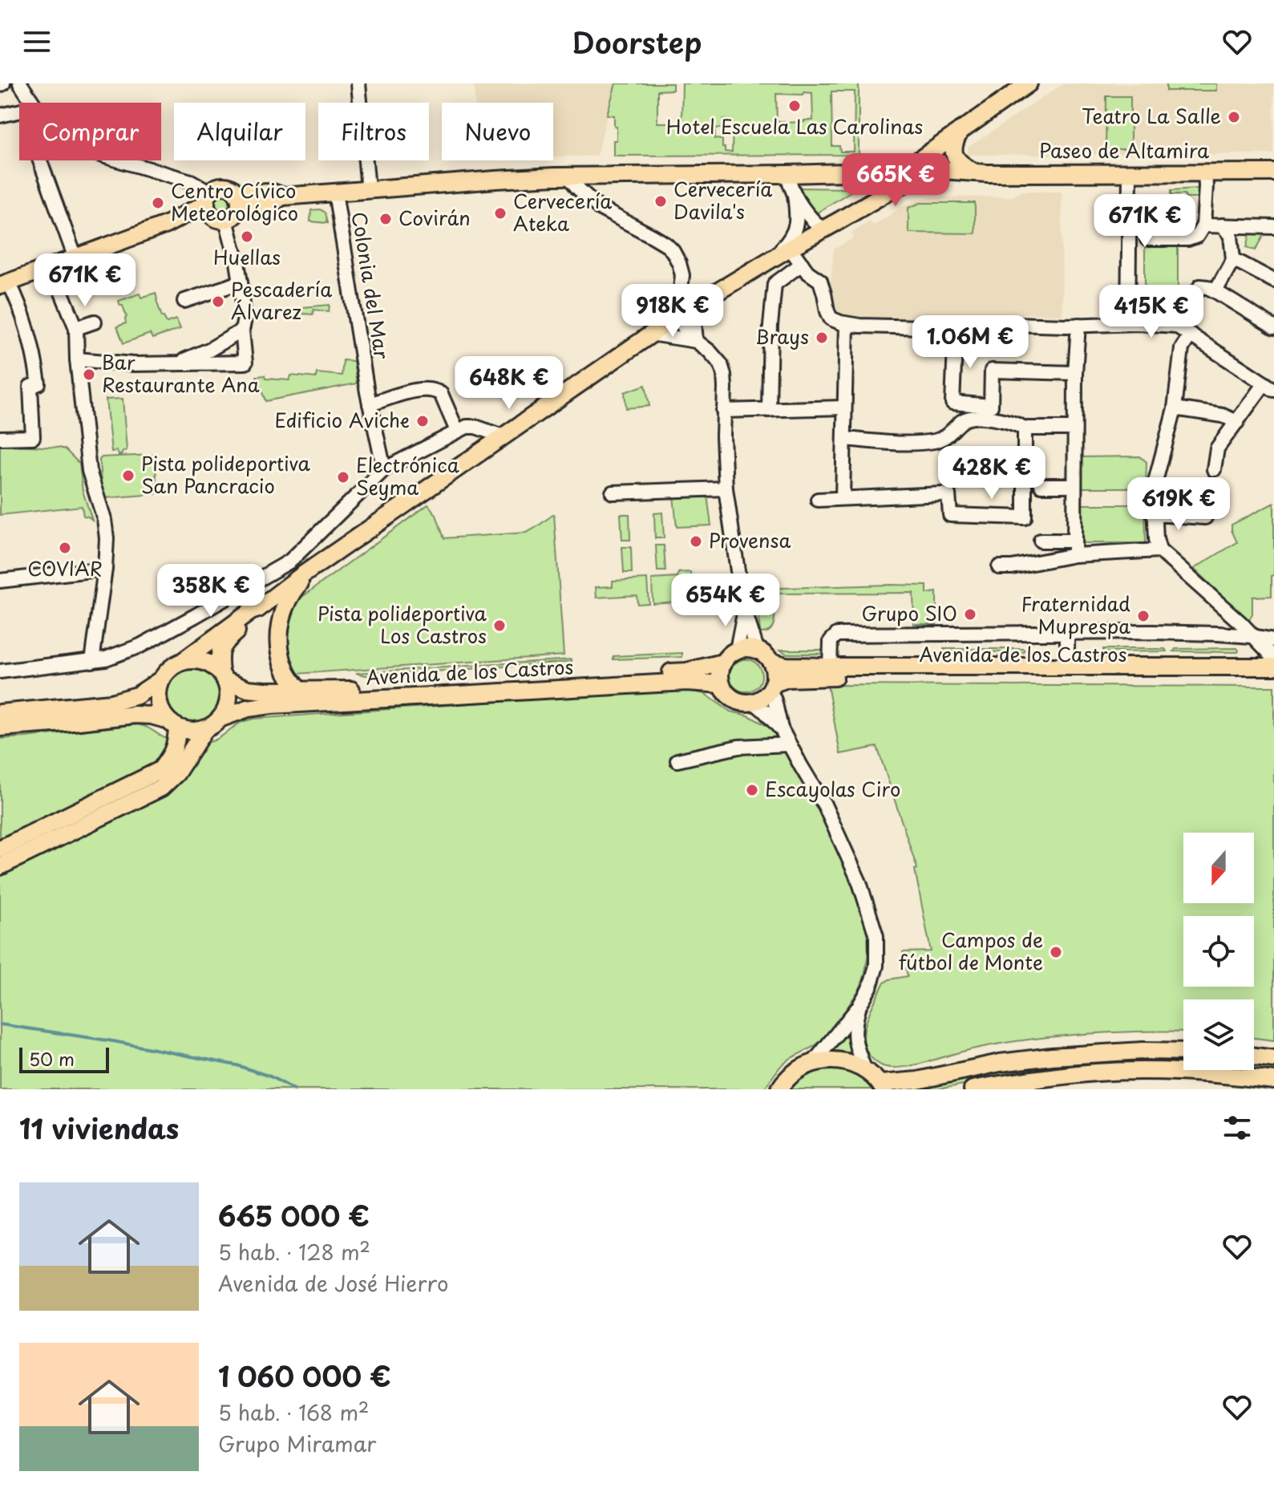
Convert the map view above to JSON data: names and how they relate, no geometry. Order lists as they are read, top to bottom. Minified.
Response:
{"streets":{"main road":["Paseo de Altamira","Avenida de los Castros"],"street":["Colonia del Mar"]},"crossings":[["Paseo de Altamira","Colonia del Mar"]],"places":["Hotel Escuela Las Carolinas","Teatro La Salle","Cervecería Davila's","Centro Cívico Meteorológico","Cervecería Ateka","Covirán","Huellas","Pescadería Álvarez","Brays","Bar Restaurante Ana","Edificio Aviche","Pista polideportiva San Pancracio","Electrónica Seyma","Provensa","COVIAR","Grupo SIO","Fraternidad Muprespa","Pista polideportiva Los Castros","Escayolas Ciro","Campos de fútbol de Monte"],"scale_bar":"50 m","north":"bottom","page":{"header":"Doorstep","chip":["Comprar","Alquilar","Filtros","Nuevo"],"price":["665K €","671K €","671K €","918K €","415K €","1.06M €","648K €","428K €","619K €","358K €","654K €"],"scale":"50 m","heading":"11 viviendas","list":[{"name":"665 000 €","note":"5 hab. · 128 m² · Avenida de José Hierro"},{"name":"1 060 000 €","note":"5 hab. · 168 m² · Grupo Miramar"}]}}
